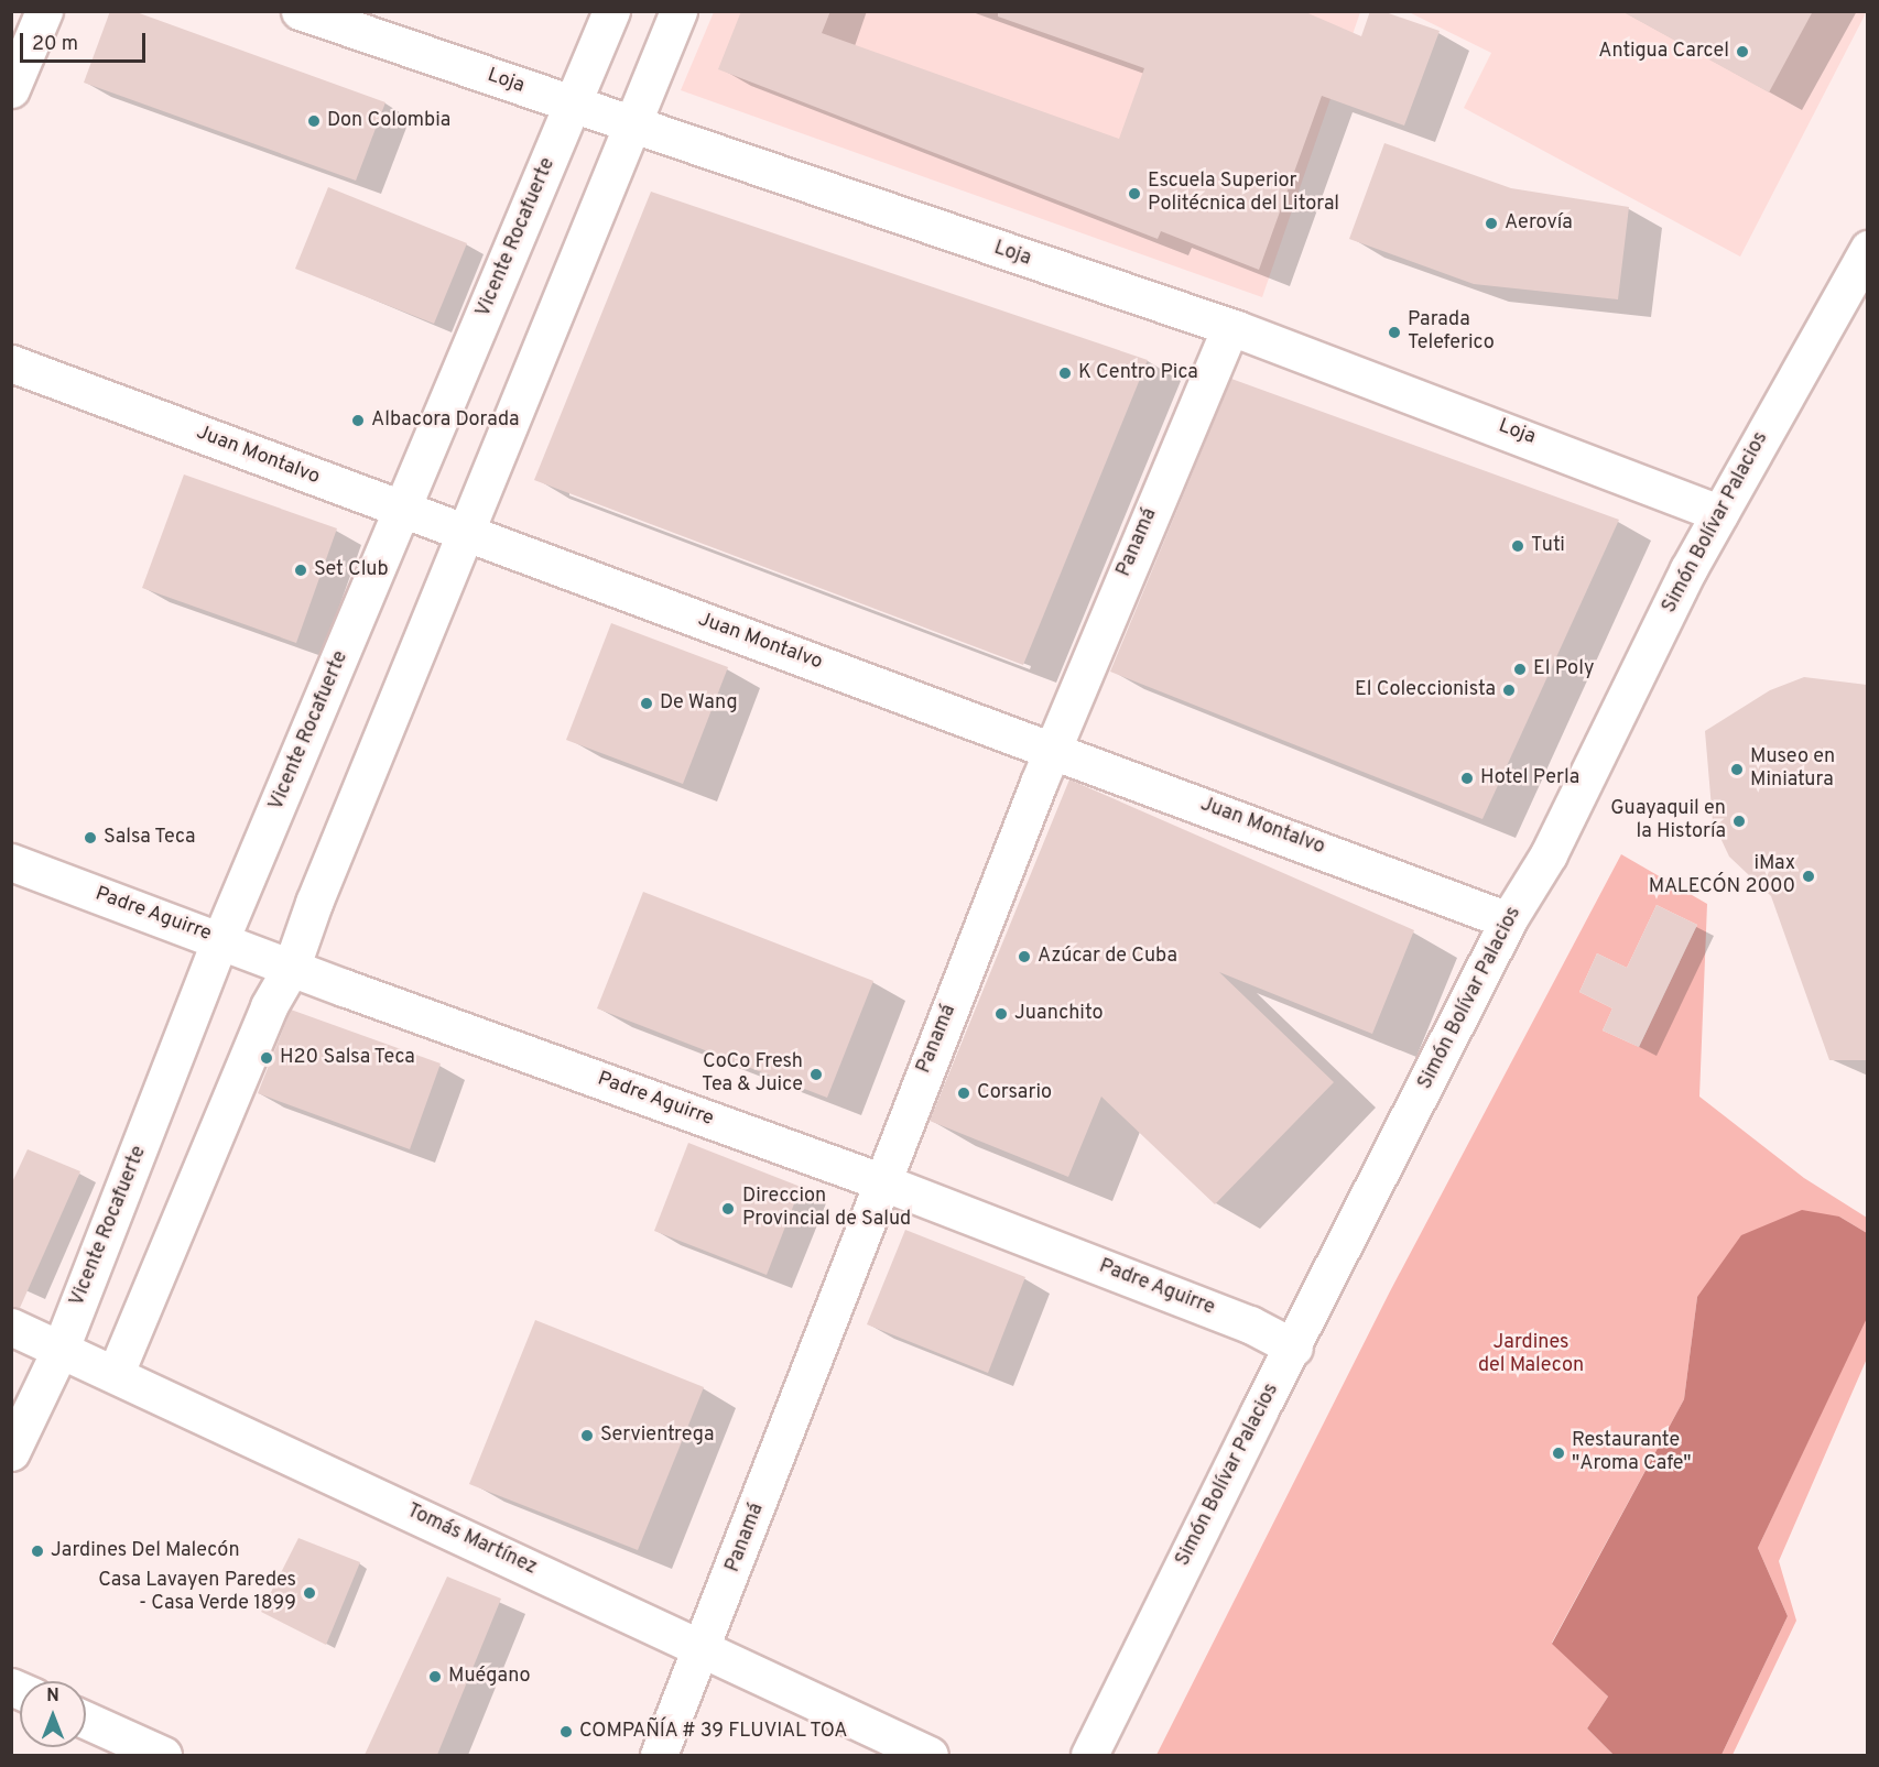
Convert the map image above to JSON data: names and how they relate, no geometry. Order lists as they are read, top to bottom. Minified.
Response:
{"streets":{"street":["Loja","Vicente Rocafuerte","Juan Montalvo","Simón Bolívar Palacios","Panamá","Padre Aguirre","Tomás Martínez"]},"crossings":[["Loja","Vicente Rocafuerte"],["Loja","Simón Bolívar Palacios"],["Loja","Panamá"],["Vicente Rocafuerte","Juan Montalvo"],["Vicente Rocafuerte","Padre Aguirre"],["Vicente Rocafuerte","Tomás Martínez"],["Juan Montalvo","Simón Bolívar Palacios"],["Juan Montalvo","Panamá"],["Simón Bolívar Palacios","Padre Aguirre"],["Panamá","Padre Aguirre"],["Panamá","Tomás Martínez"]],"parks":["Jardines del Malecon"],"places":["Antigua Carcel","Don Colombia","Escuela Superior Politécnica del Litoral","Aerovía","Parada Teleferico","K Centro Pica","Albacora Dorada","Tuti","Set Club","El Poly","El Coleccionista","De Wang","Museo en Miniatura","Hotel Perla","Guayaquil en la Historía","Salsa Teca","iMax MALECÓN 2000","Azúcar de Cuba","Juanchito","H20 Salsa Teca","CoCo Fresh Tea & Juice","Corsario","Direccion Provincial de Salud","Servientrega","Restaurante \"Aroma Cafe\"","Jardines Del Malecón","Casa Lavayen Paredes - Casa Verde 1899","Muégano","COMPAÑÍA # 39 FLUVIAL TOA"],"scale_bar":"20 m","north":"top"}
